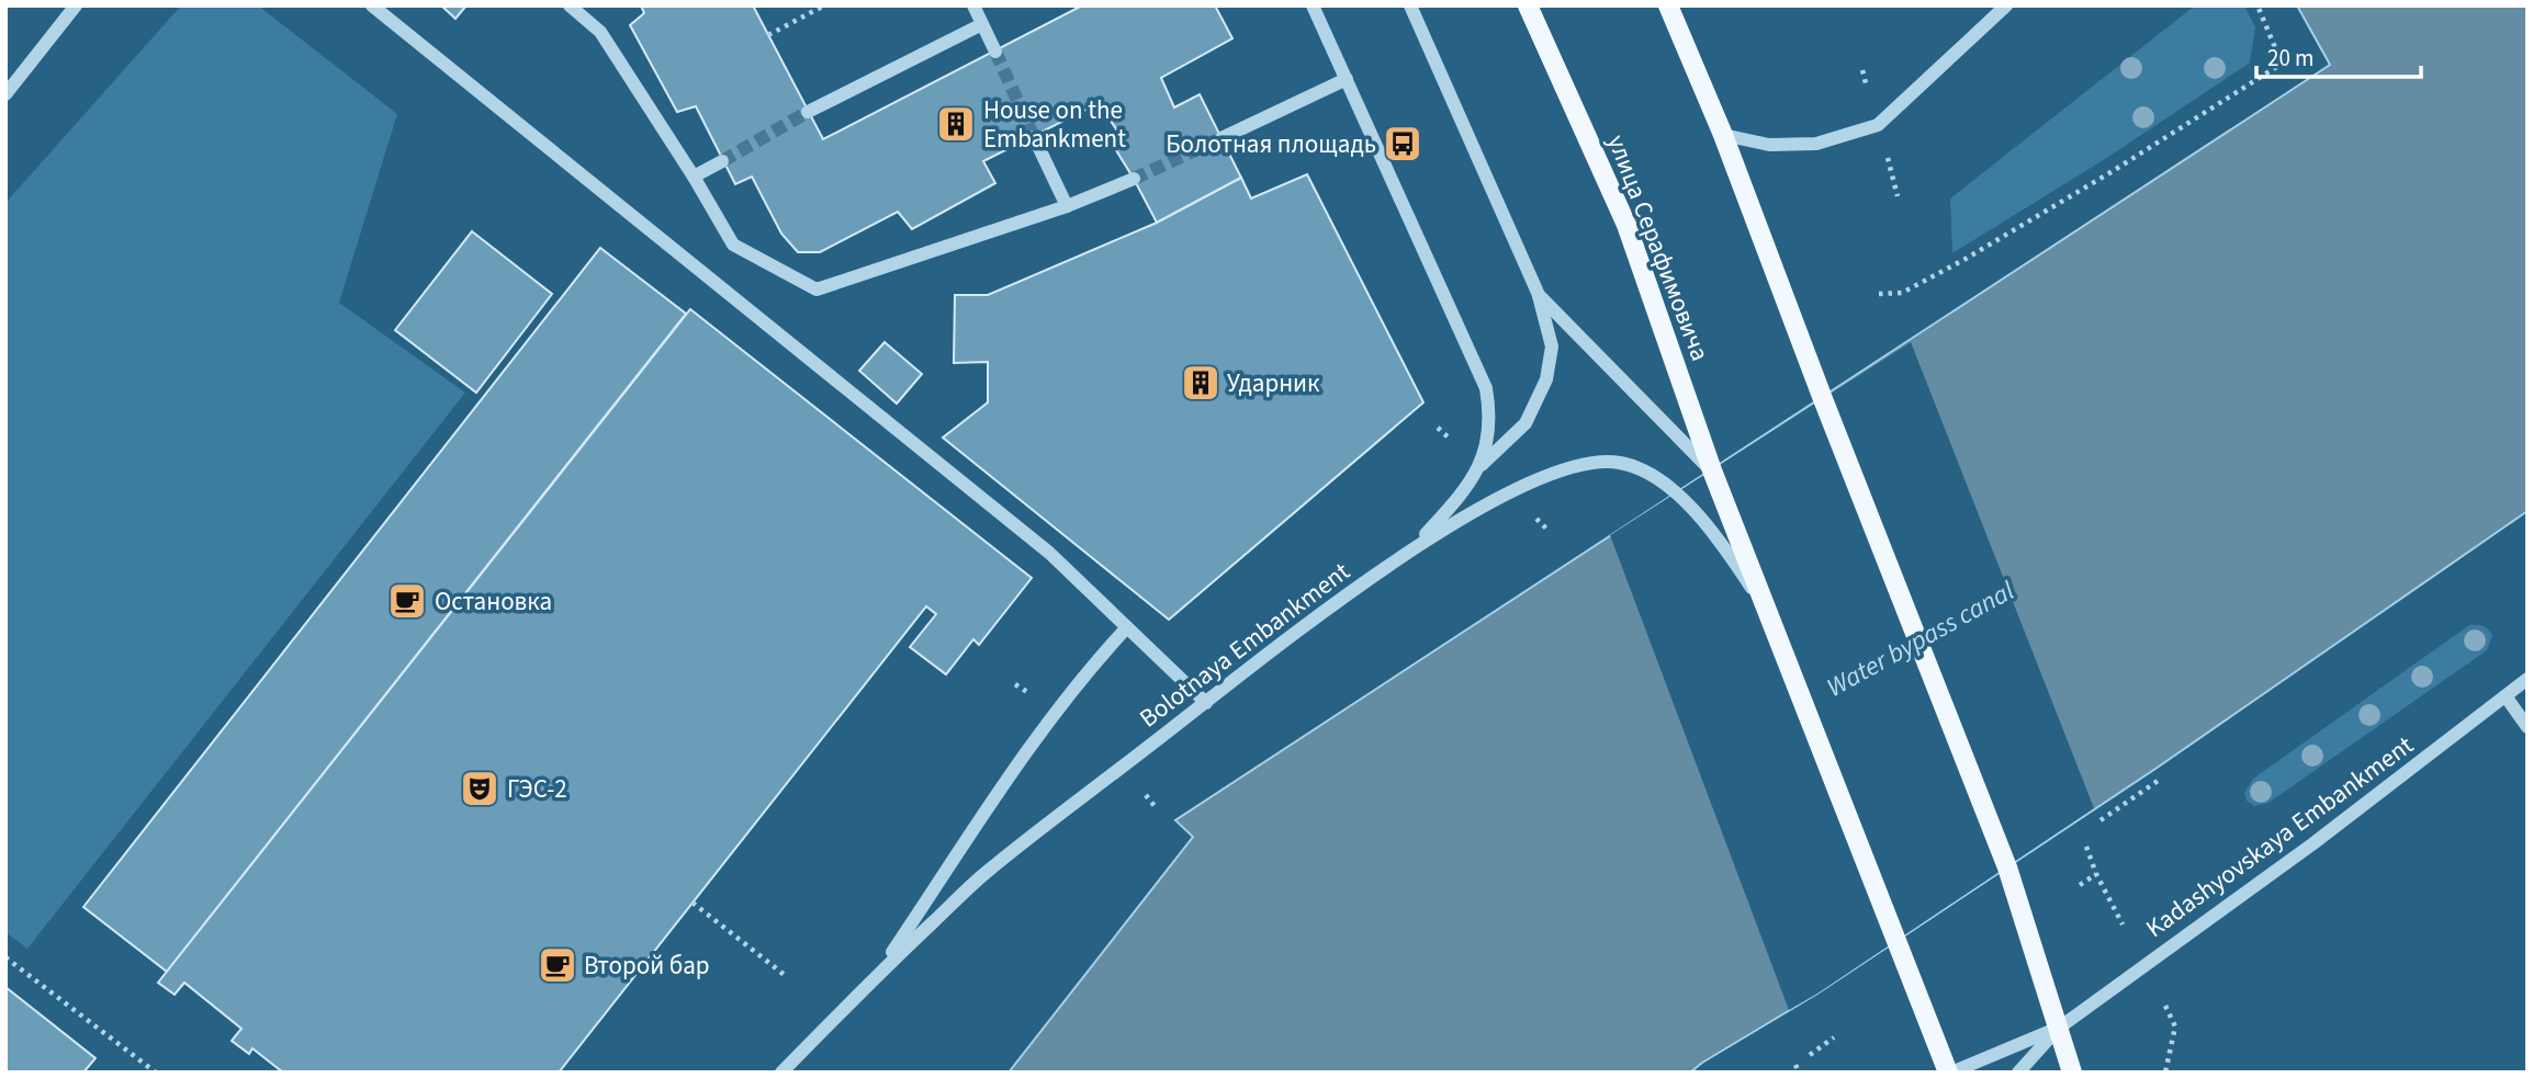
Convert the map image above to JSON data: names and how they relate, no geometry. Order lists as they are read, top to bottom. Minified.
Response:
{"streets":{"main road":["улица Серафимовича"],"street":["Bolotnaya Embankment","Kadashyovskaya Embankment"]},"crossings":[["улица Серафимовича","Bolotnaya Embankment"]],"water":["Water bypass canal"],"places":{"building":["House on the Embankment","Ударник"],"bus stop":["Болотная площадь"],"cafe":["Остановка","Второй бар"],"theatre":["ГЭС-2"]},"scale_bar":"20 m"}
